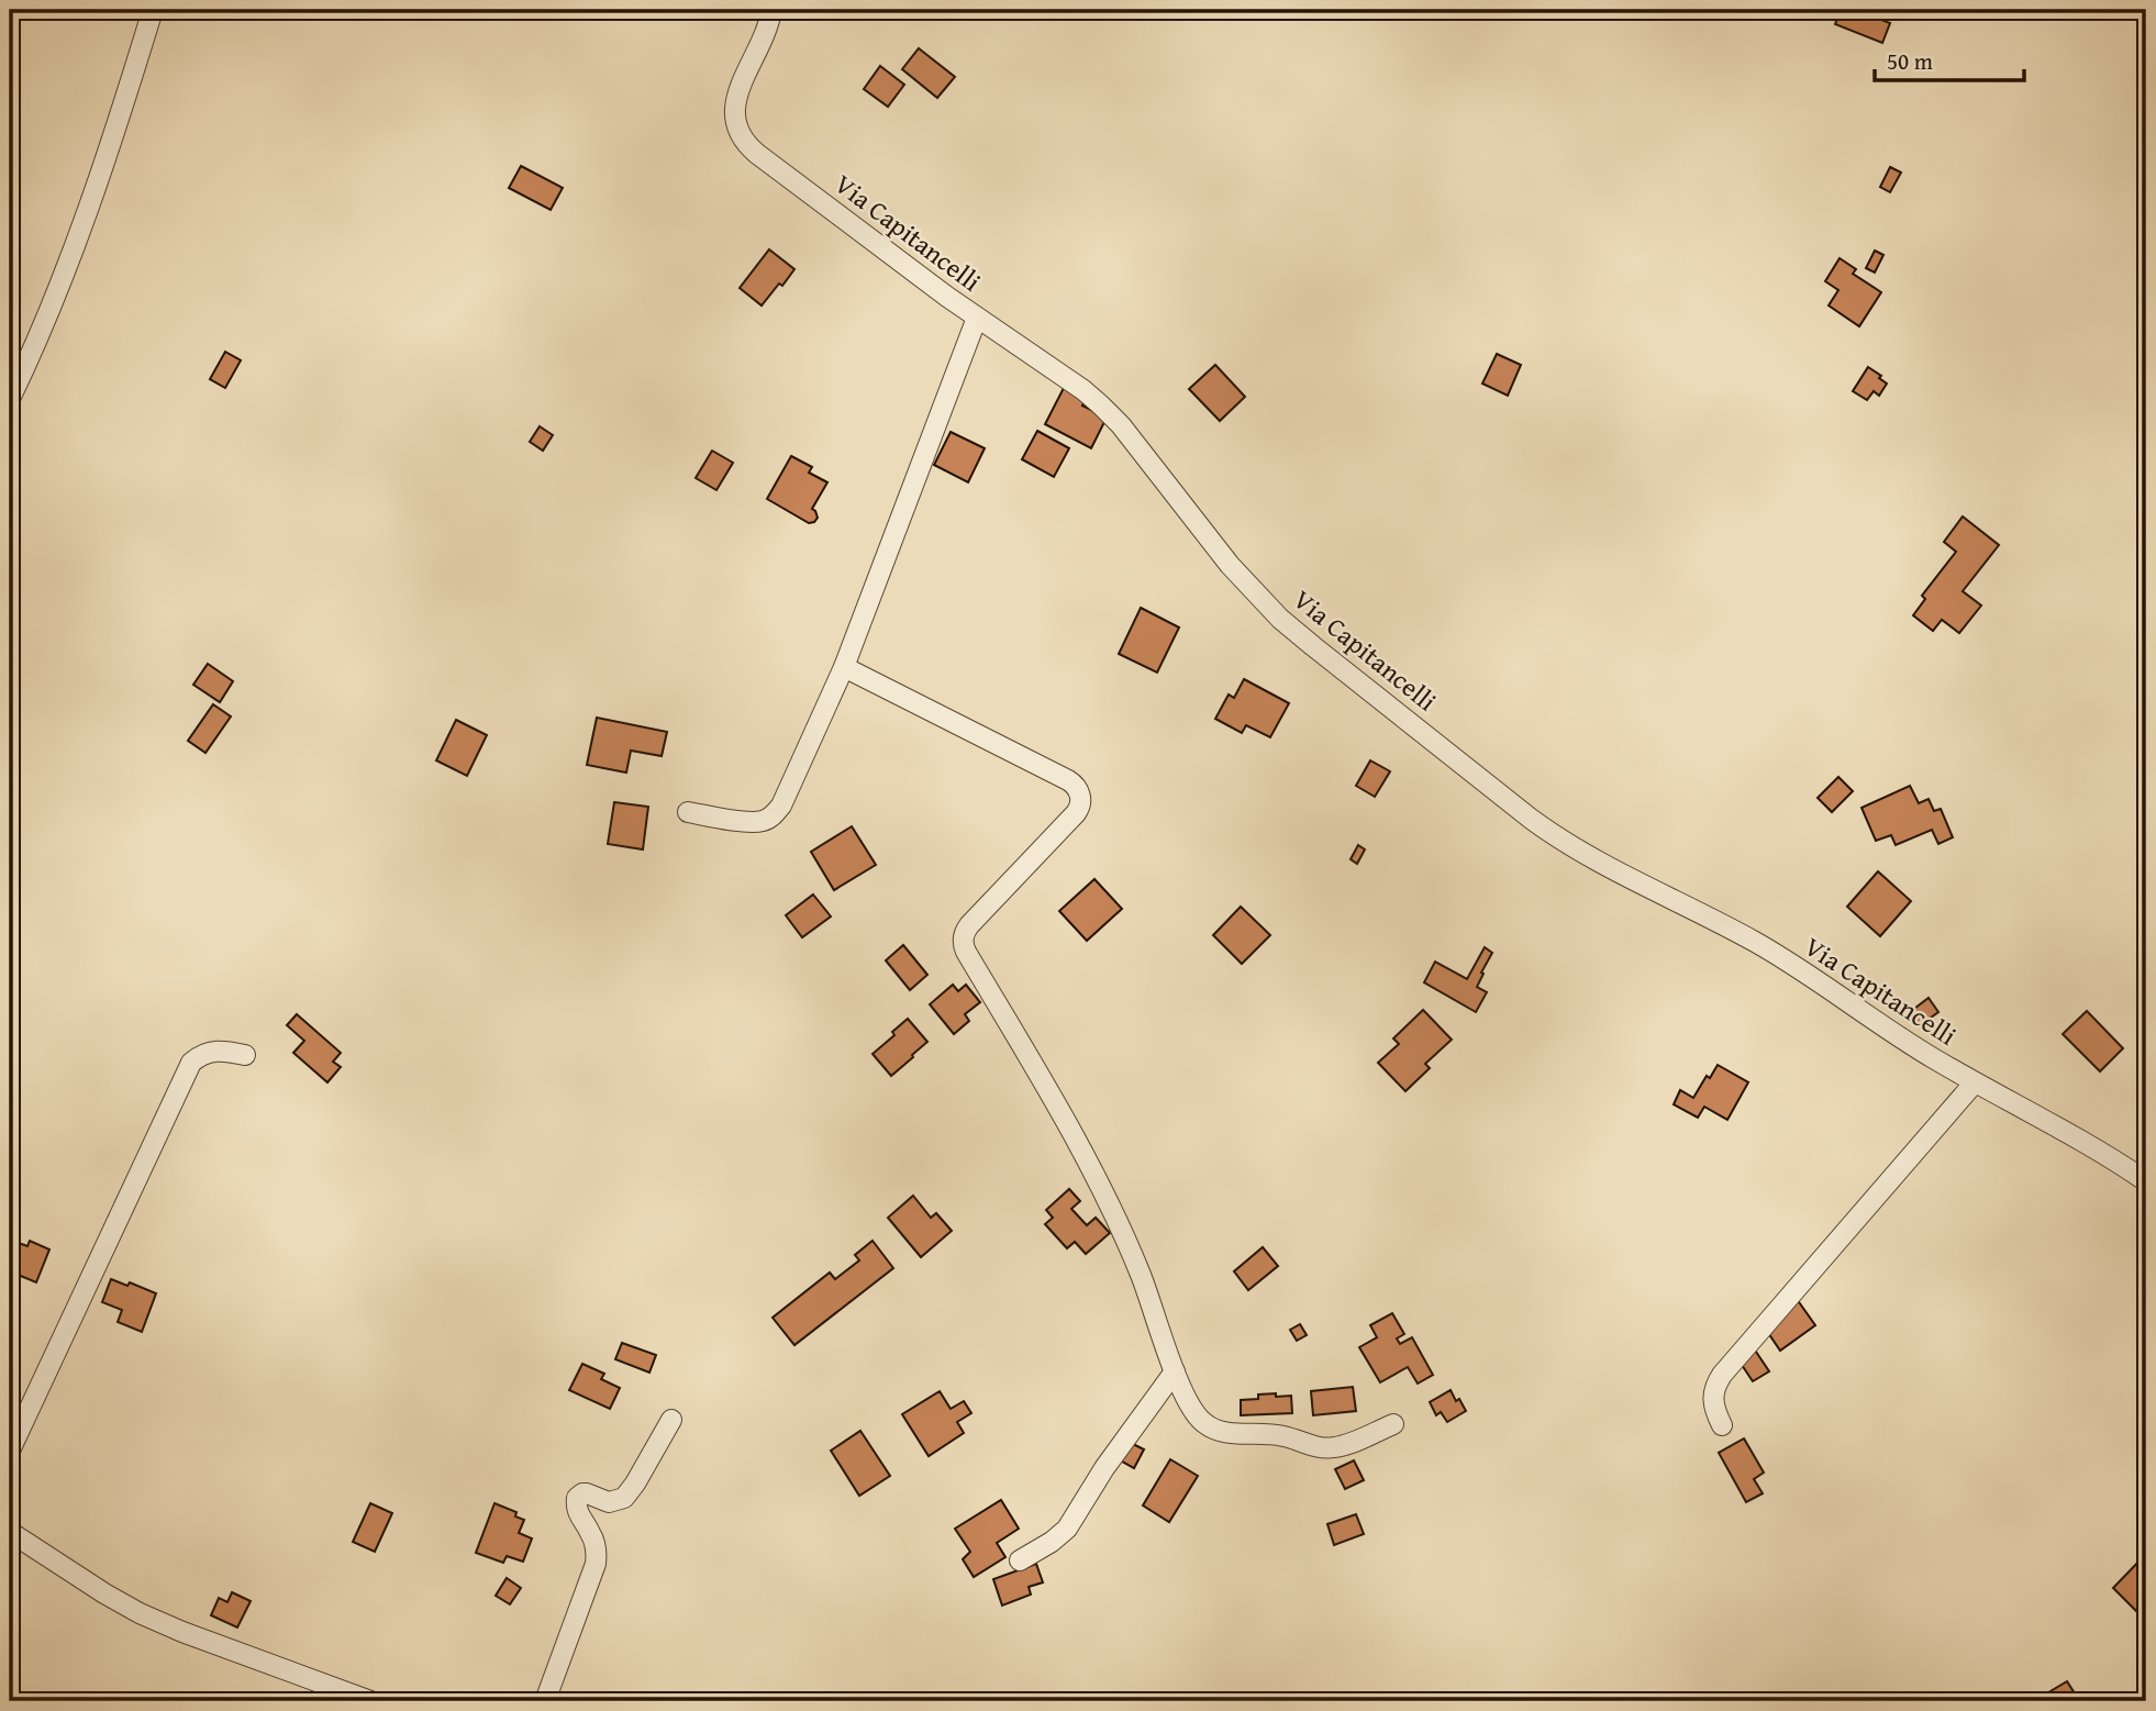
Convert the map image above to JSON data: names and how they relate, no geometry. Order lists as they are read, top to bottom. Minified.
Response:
{"streets":{"street":["Via Capitancelli"]},"scale_bar":"50 m"}
